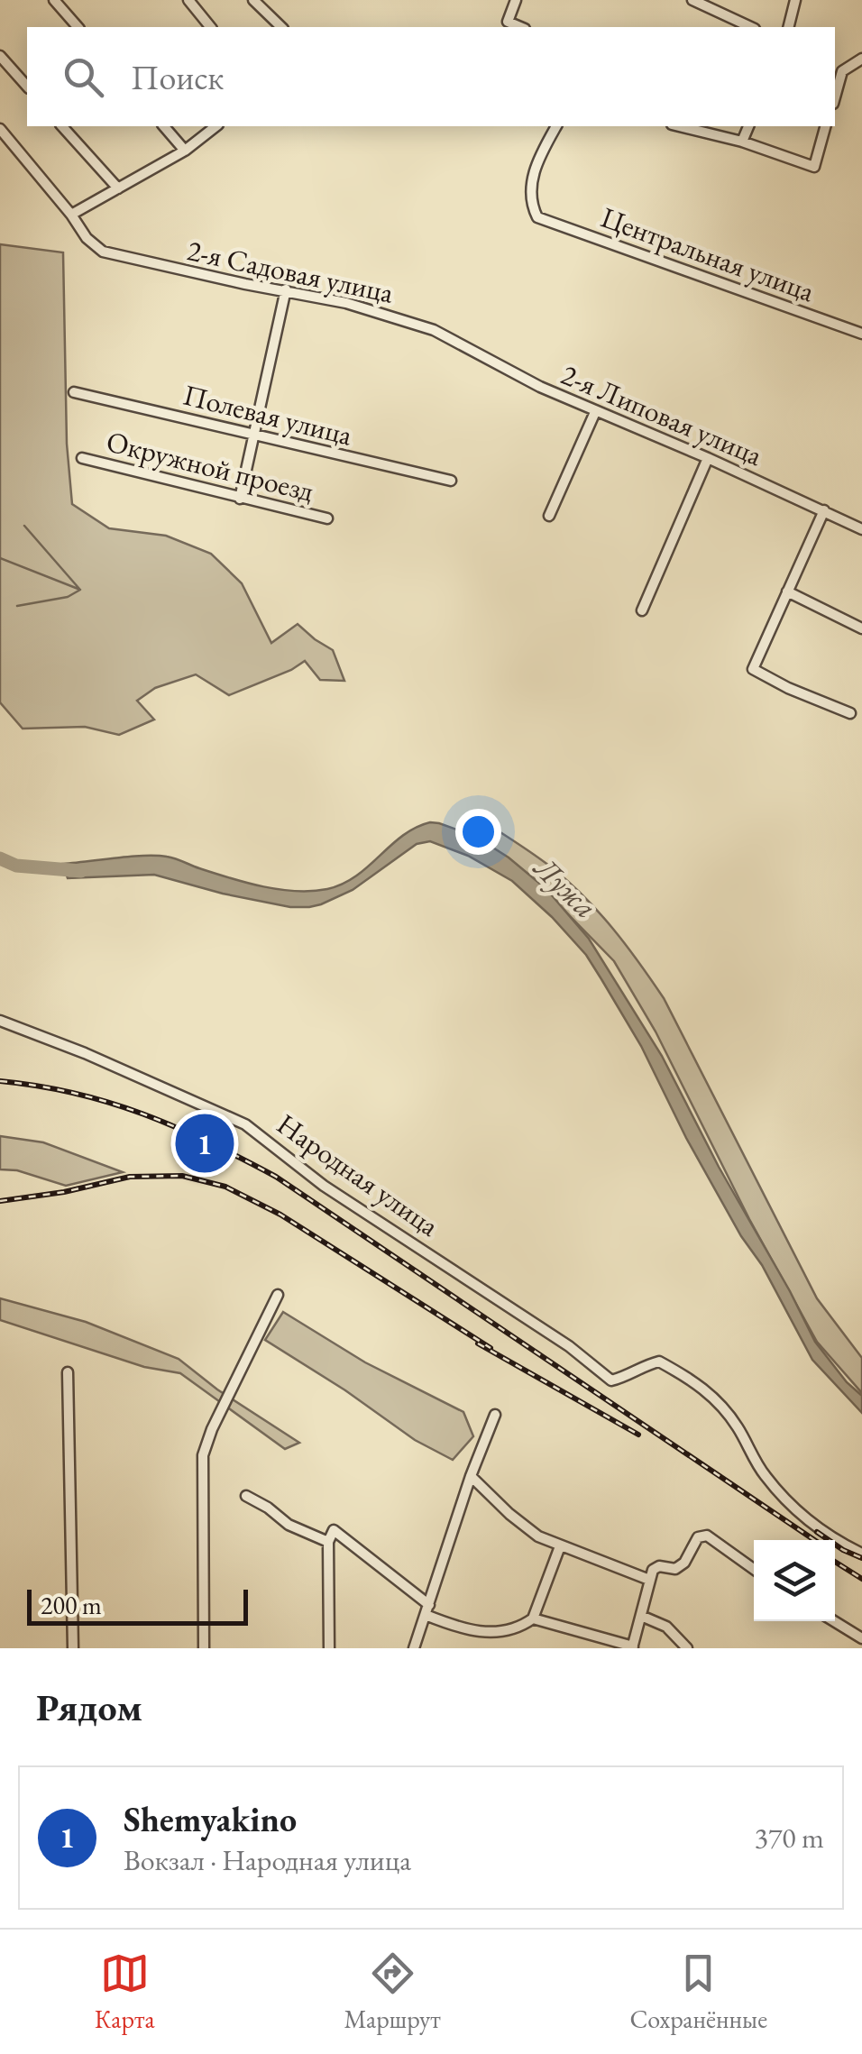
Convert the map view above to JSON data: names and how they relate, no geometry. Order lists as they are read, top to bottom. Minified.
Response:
{"streets":{"street":["Центральная улица","2-я Садовая улица","Полевая улица","2-я Липовая улица","Окружной проезд","Народная улица"]},"crossings":[["2-я Садовая улица","2-я Липовая улица"]],"water":["Лужа"],"scale_bar":"200 m","page":{"search":"Поиск","pins":"1","scale":"200 m","heading":"Рядом","list":[{"mark":"1","name":"Shemyakino","note":"Вокзал · Народная улица","value":"370 m"}],"nav":["Карта","Маршрут","Сохранённые"]}}
